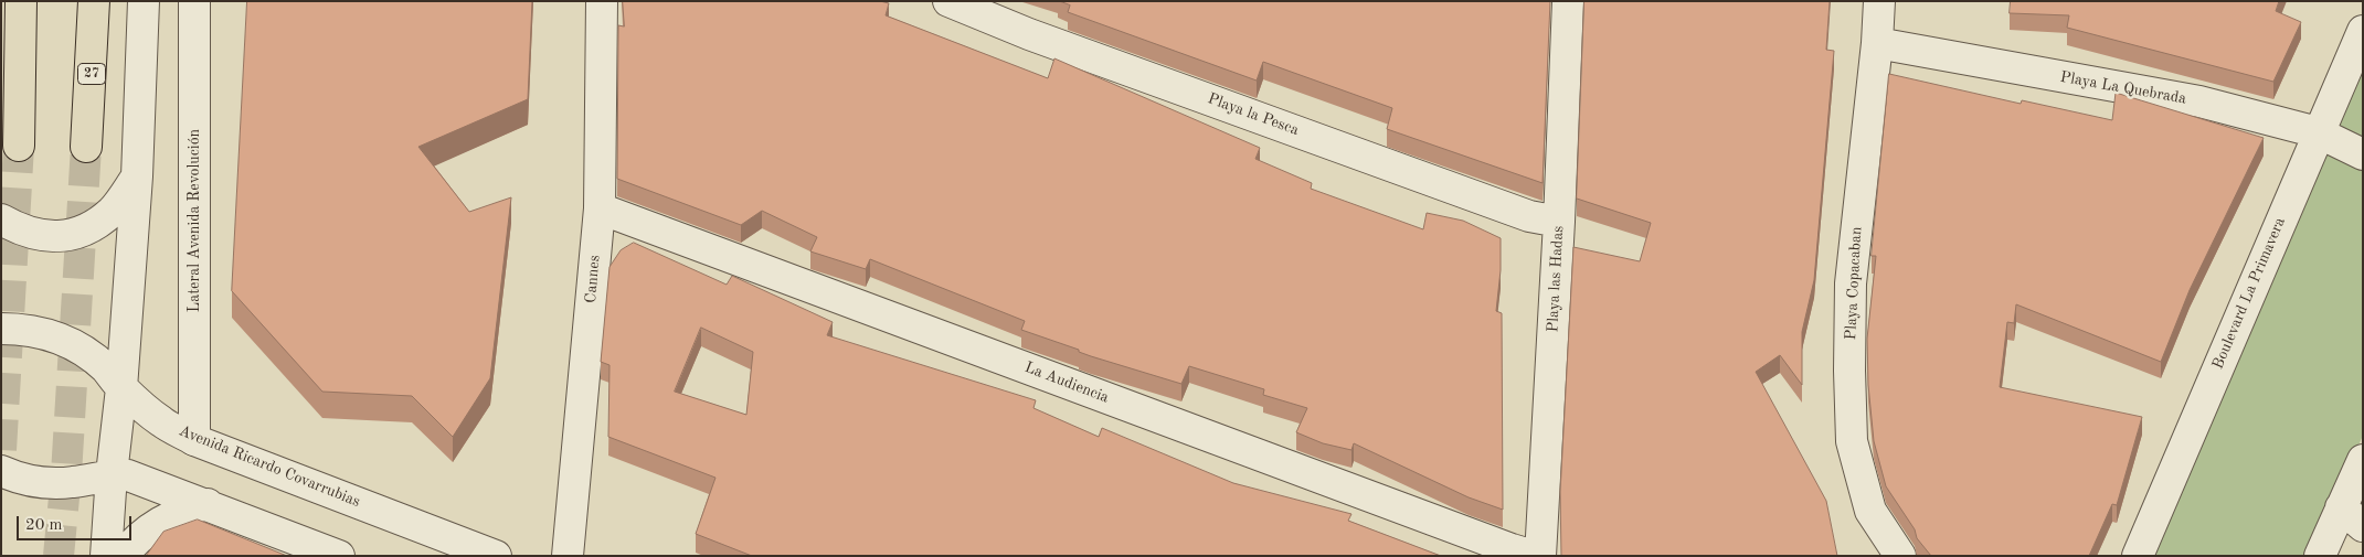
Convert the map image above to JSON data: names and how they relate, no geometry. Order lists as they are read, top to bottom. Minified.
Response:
{"streets":{"main road":["27"],"street":["Playa La Quebrada","Playa la Pesca","Lateral Avenida Revolución","Cannes","Playa las Hadas","Playa Copacaban","Boulevard La Primavera","La Audiencia","Avenida Ricardo Covarrubias"]},"crossings":[["Playa La Quebrada","Playa Copacaban"],["Playa La Quebrada","Boulevard La Primavera"],["Playa la Pesca","Playa las Hadas"],["Lateral Avenida Revolución","Avenida Ricardo Covarrubias"],["Cannes","La Audiencia"]],"scale_bar":"20 m"}
